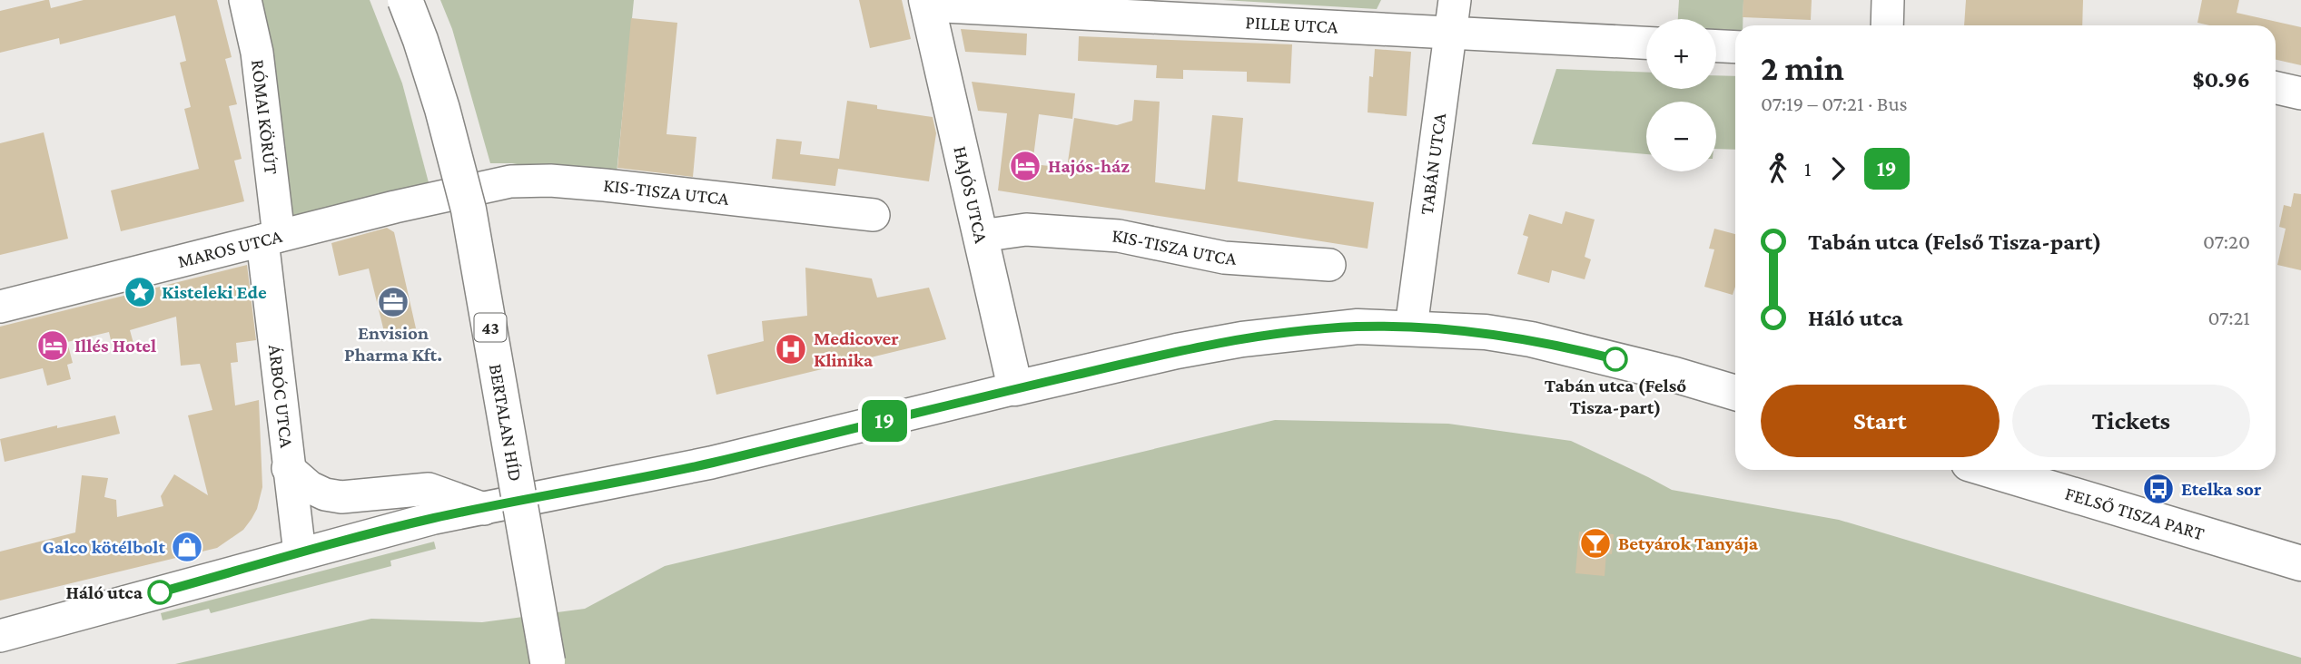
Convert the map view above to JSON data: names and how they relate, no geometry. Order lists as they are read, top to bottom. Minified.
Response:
{"streets":{"main road":["HAJÓS UTCA","43","BERTALAN HÍD","FELSŐ TISZA PART"],"street":["PILLE UTCA","RÓMAI KÖRÚT","TABÁN UTCA","KIS-TISZA UTCA","MAROS UTCA","ÁRBÓC UTCA"]},"crossings":[["PILLE UTCA","TABÁN UTCA"],["PILLE UTCA","HAJÓS UTCA"],["RÓMAI KÖRÚT","MAROS UTCA"],["RÓMAI KÖRÚT","ÁRBÓC UTCA"],["KIS-TISZA UTCA","HAJÓS UTCA"],["KIS-TISZA UTCA","MAROS UTCA"],["MAROS UTCA","ÁRBÓC UTCA"]],"places":{"hotel":["Hajós-ház","Illés Hotel"],"place":["Kisteleki Ede"],"office":["Envision Pharma Kft."],"hospital":["Medicover Klinika"],"other":["Tabán utca (Felső Tisza-part)","Háló utca"],"bus stop":["Etelka sor"],"bar":["Betyárok Tanyája"],"shop":["Galco kötélbolt"]},"lines":["bus line 19"],"page":{"on_map":"19","map_buttons":["+","−"],"heading":["2 min","07:19 – 07:21 · Bus","$0.96"],"legs":["1","19"],"list":[{"name":"Tabán utca (Felső Tisza-part)","value":"07:20"},{"name":"Háló utca","value":"07:21"}],"buttons":["Start","Tickets"]}}
